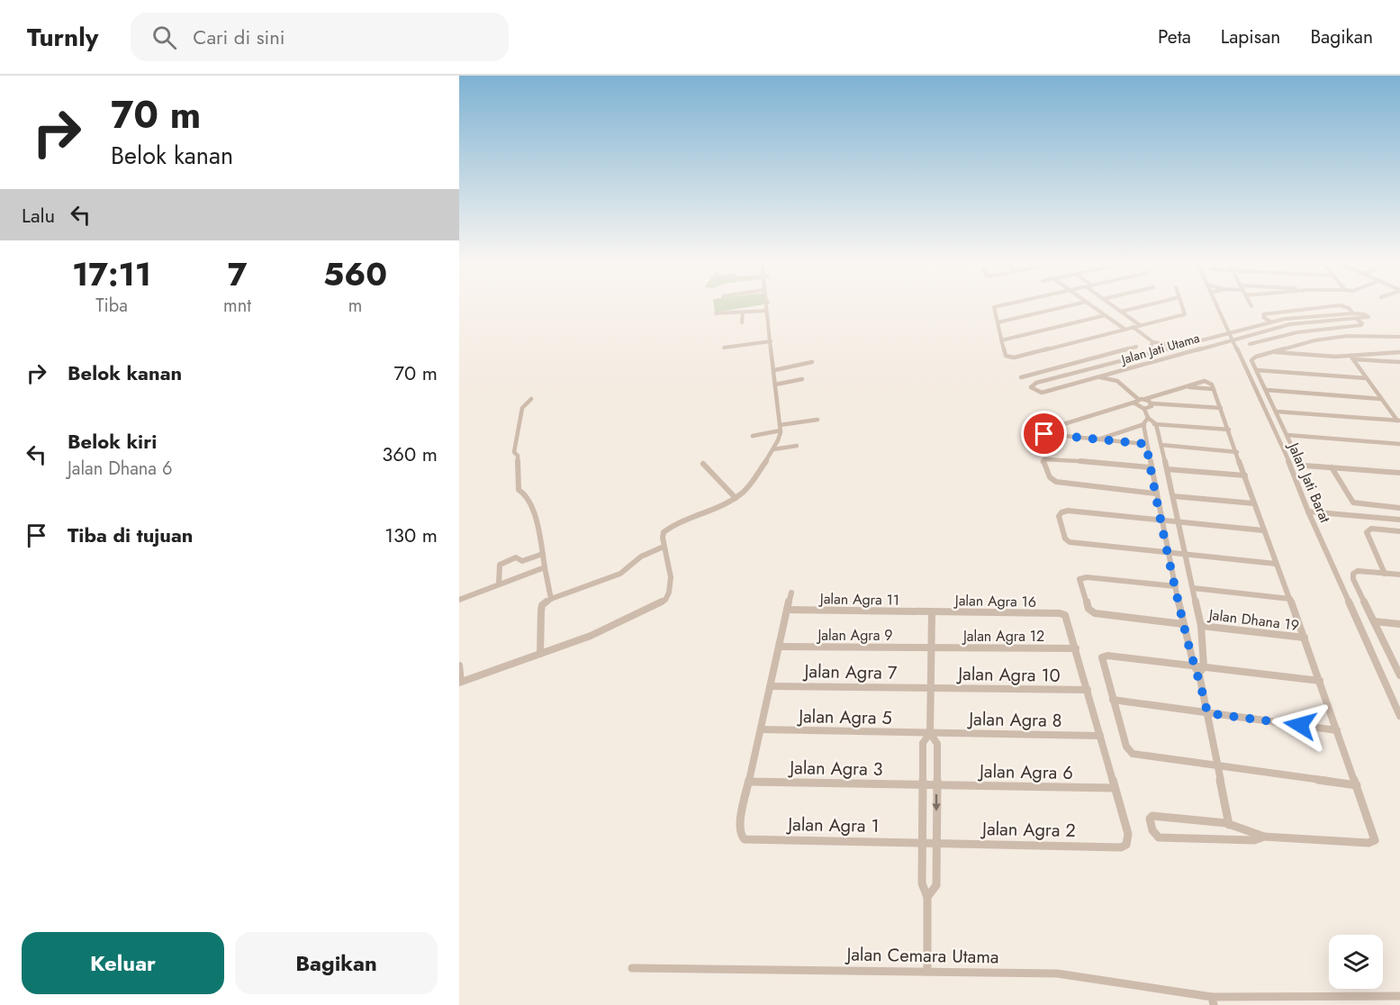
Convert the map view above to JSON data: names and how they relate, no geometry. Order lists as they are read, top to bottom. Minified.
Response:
{"streets":{"street":["Jalan Jati Utama","Jalan Jati Barat","Jalan Agra 11","Jalan Agra 16","Jalan Dhana 19","Jalan Agra 9","Jalan Agra 12","Jalan Agra 7","Jalan Agra 10","Jalan Agra 5","Jalan Agra 8","Jalan Agra 3","Jalan Agra 6","Jalan Agra 1","Jalan Agra 2","Jalan Cemara Utama"]},"crossings":[["Jalan Jati Utama","Jalan Jati Barat"],["Jalan Agra 11","Jalan Agra 16"],["Jalan Agra 16","Jalan Agra 12"],["Jalan Agra 9","Jalan Agra 12"],["Jalan Agra 7","Jalan Agra 10"],["Jalan Agra 5","Jalan Agra 8"],["Jalan Agra 3","Jalan Agra 6"],["Jalan Agra 3","Jalan Agra 1"],["Jalan Agra 6","Jalan Agra 2"],["Jalan Agra 1","Jalan Agra 2"]],"page":{"header":"Turnly","search":"Cari di sini","nav":["Peta","Lapisan","Bagikan"],"turn":["70 m","Belok kanan"],"then":"Lalu","eta":["17:11","Tiba","7","mnt","560","m"],"list":[{"name":"Belok kanan","value":"70 m"},{"name":"Belok kiri","note":"Jalan Dhana 6","value":"360 m"},{"name":"Tiba di tujuan","value":"130 m"}],"buttons":["Keluar","Bagikan"]}}
